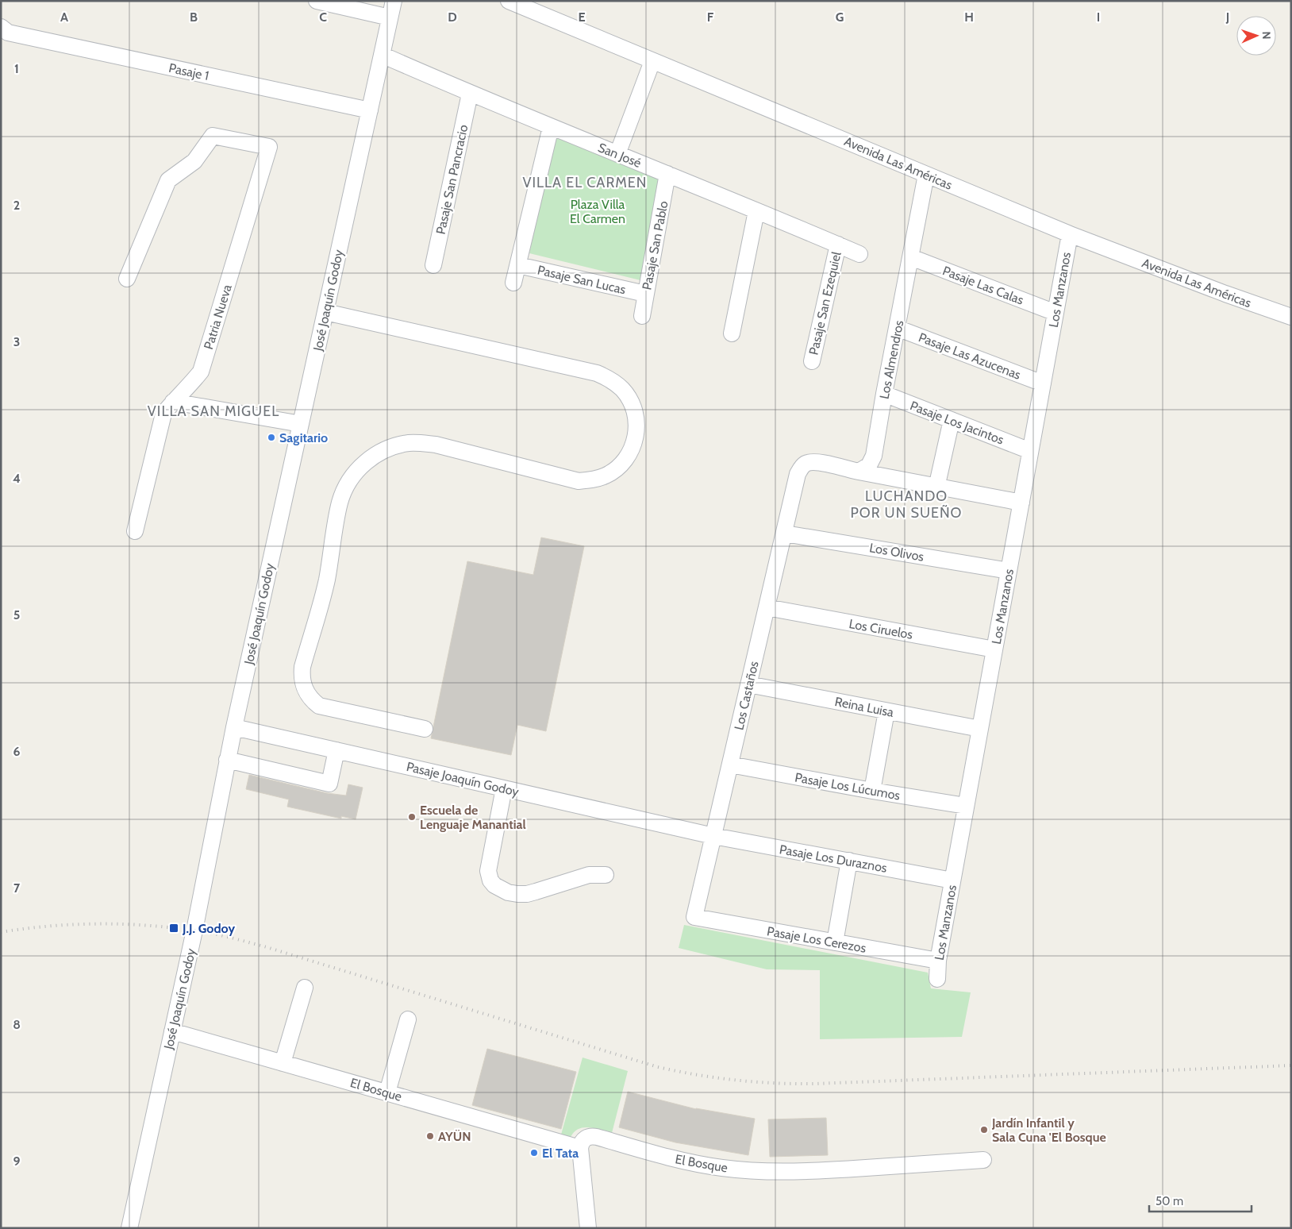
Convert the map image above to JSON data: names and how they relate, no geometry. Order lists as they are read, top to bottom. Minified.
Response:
{"streets":{"street":["Pasaje 1","San José","Avenida Las Américas","Pasaje San Pancracio","Pasaje San Pablo","Pasaje San Lucas","Pasaje Las Calas","Los Manzanos","José Joaquín Godoy","Pasaje San Ezequiel","Patria Nueva","Pasaje Las Azucenas","Los Almendros","Pasaje Los Jacintos","Los Olivos","Los Ciruelos","Los Castaños","Reina Luisa","Pasaje Joaquín Godoy","Pasaje Los Lúcumos","Pasaje Los Duraznos","Pasaje Los Cerezos","El Bosque"]},"crossings":[["Pasaje 1","José Joaquín Godoy"],["San José","Pasaje San Pancracio"],["San José","Pasaje San Pablo"],["San José","José Joaquín Godoy"],["San José","Pasaje San Ezequiel"],["Avenida Las Américas","Los Manzanos"],["Avenida Las Américas","Los Almendros"],["Pasaje San Pablo","Pasaje San Lucas"],["Pasaje Las Calas","Los Manzanos"],["Pasaje Las Calas","Los Almendros"],["Los Manzanos","Pasaje Las Azucenas"],["Los Manzanos","Pasaje Los Jacintos"],["Los Manzanos","Los Olivos"],["Los Manzanos","Los Ciruelos"],["Los Manzanos","Reina Luisa"],["Los Manzanos","Pasaje Los Lúcumos"],["Los Manzanos","Pasaje Los Duraznos"],["Los Manzanos","Pasaje Los Cerezos"],["José Joaquín Godoy","Pasaje Joaquín Godoy"],["José Joaquín Godoy","El Bosque"],["Pasaje Las Azucenas","Los Almendros"],["Los Almendros","Pasaje Los Jacintos"],["Los Almendros","Los Castaños"],["Los Olivos","Los Castaños"],["Los Ciruelos","Los Castaños"],["Los Castaños","Reina Luisa"],["Los Castaños","Pasaje Joaquín Godoy"],["Los Castaños","Pasaje Los Lúcumos"],["Los Castaños","Pasaje Los Duraznos"],["Los Castaños","Pasaje Los Cerezos"],["Pasaje Joaquín Godoy","Pasaje Los Duraznos"]],"districts":["VILLA EL CARMEN","VILLA SAN MIGUEL","LUCHANDO POR UN SUEÑO"],"parks":["Plaza Villa El Carmen"],"places":{"other":["Sagitario","Escuela de Lenguaje Manantial","Jardín Infantil y Sala Cuna 'El Bosque","AYÜN","El Tata"],"transit":["J.J. Godoy"]},"scale_bar":"50 m","north":"right","grid":{"columns":["A","B","C","D","E","F","G","H","I","J"],"rows":["1","2","3","4","5","6","7","8","9"]}}
